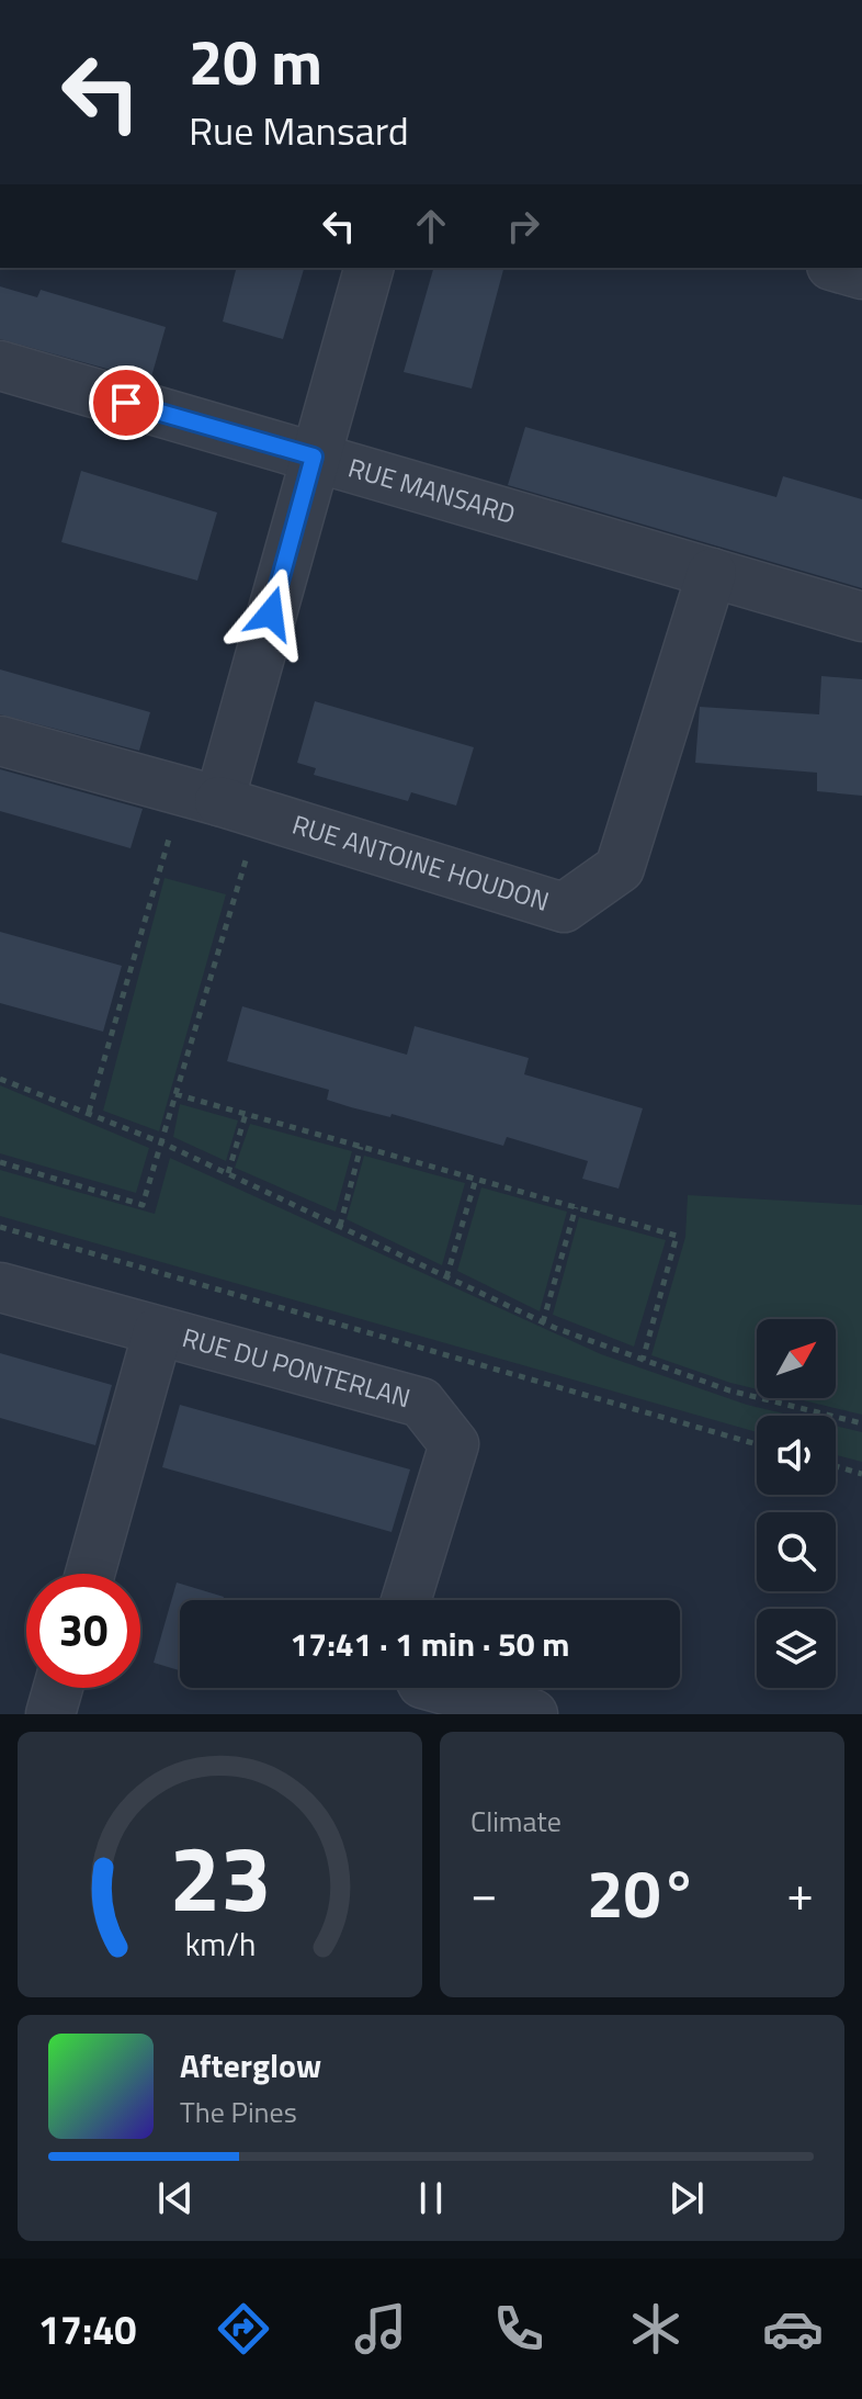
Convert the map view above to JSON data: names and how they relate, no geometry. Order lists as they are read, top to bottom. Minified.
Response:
{"streets":{"street":["RUE MANSARD","RUE ANTOINE HOUDON","RUE DU PONTERLAN"]},"crossings":[["RUE MANSARD","RUE ANTOINE HOUDON"]],"north":"top right","page":{"turn":["20 m","Rue Mansard"],"limit":"30","trip":"17:41 · 1 min · 50 m","tile":"Climate","heat":["−","20°","+"],"song":["Afterglow","The Pines"],"tabs":"17:40","gauge":["23","km/h"]}}
